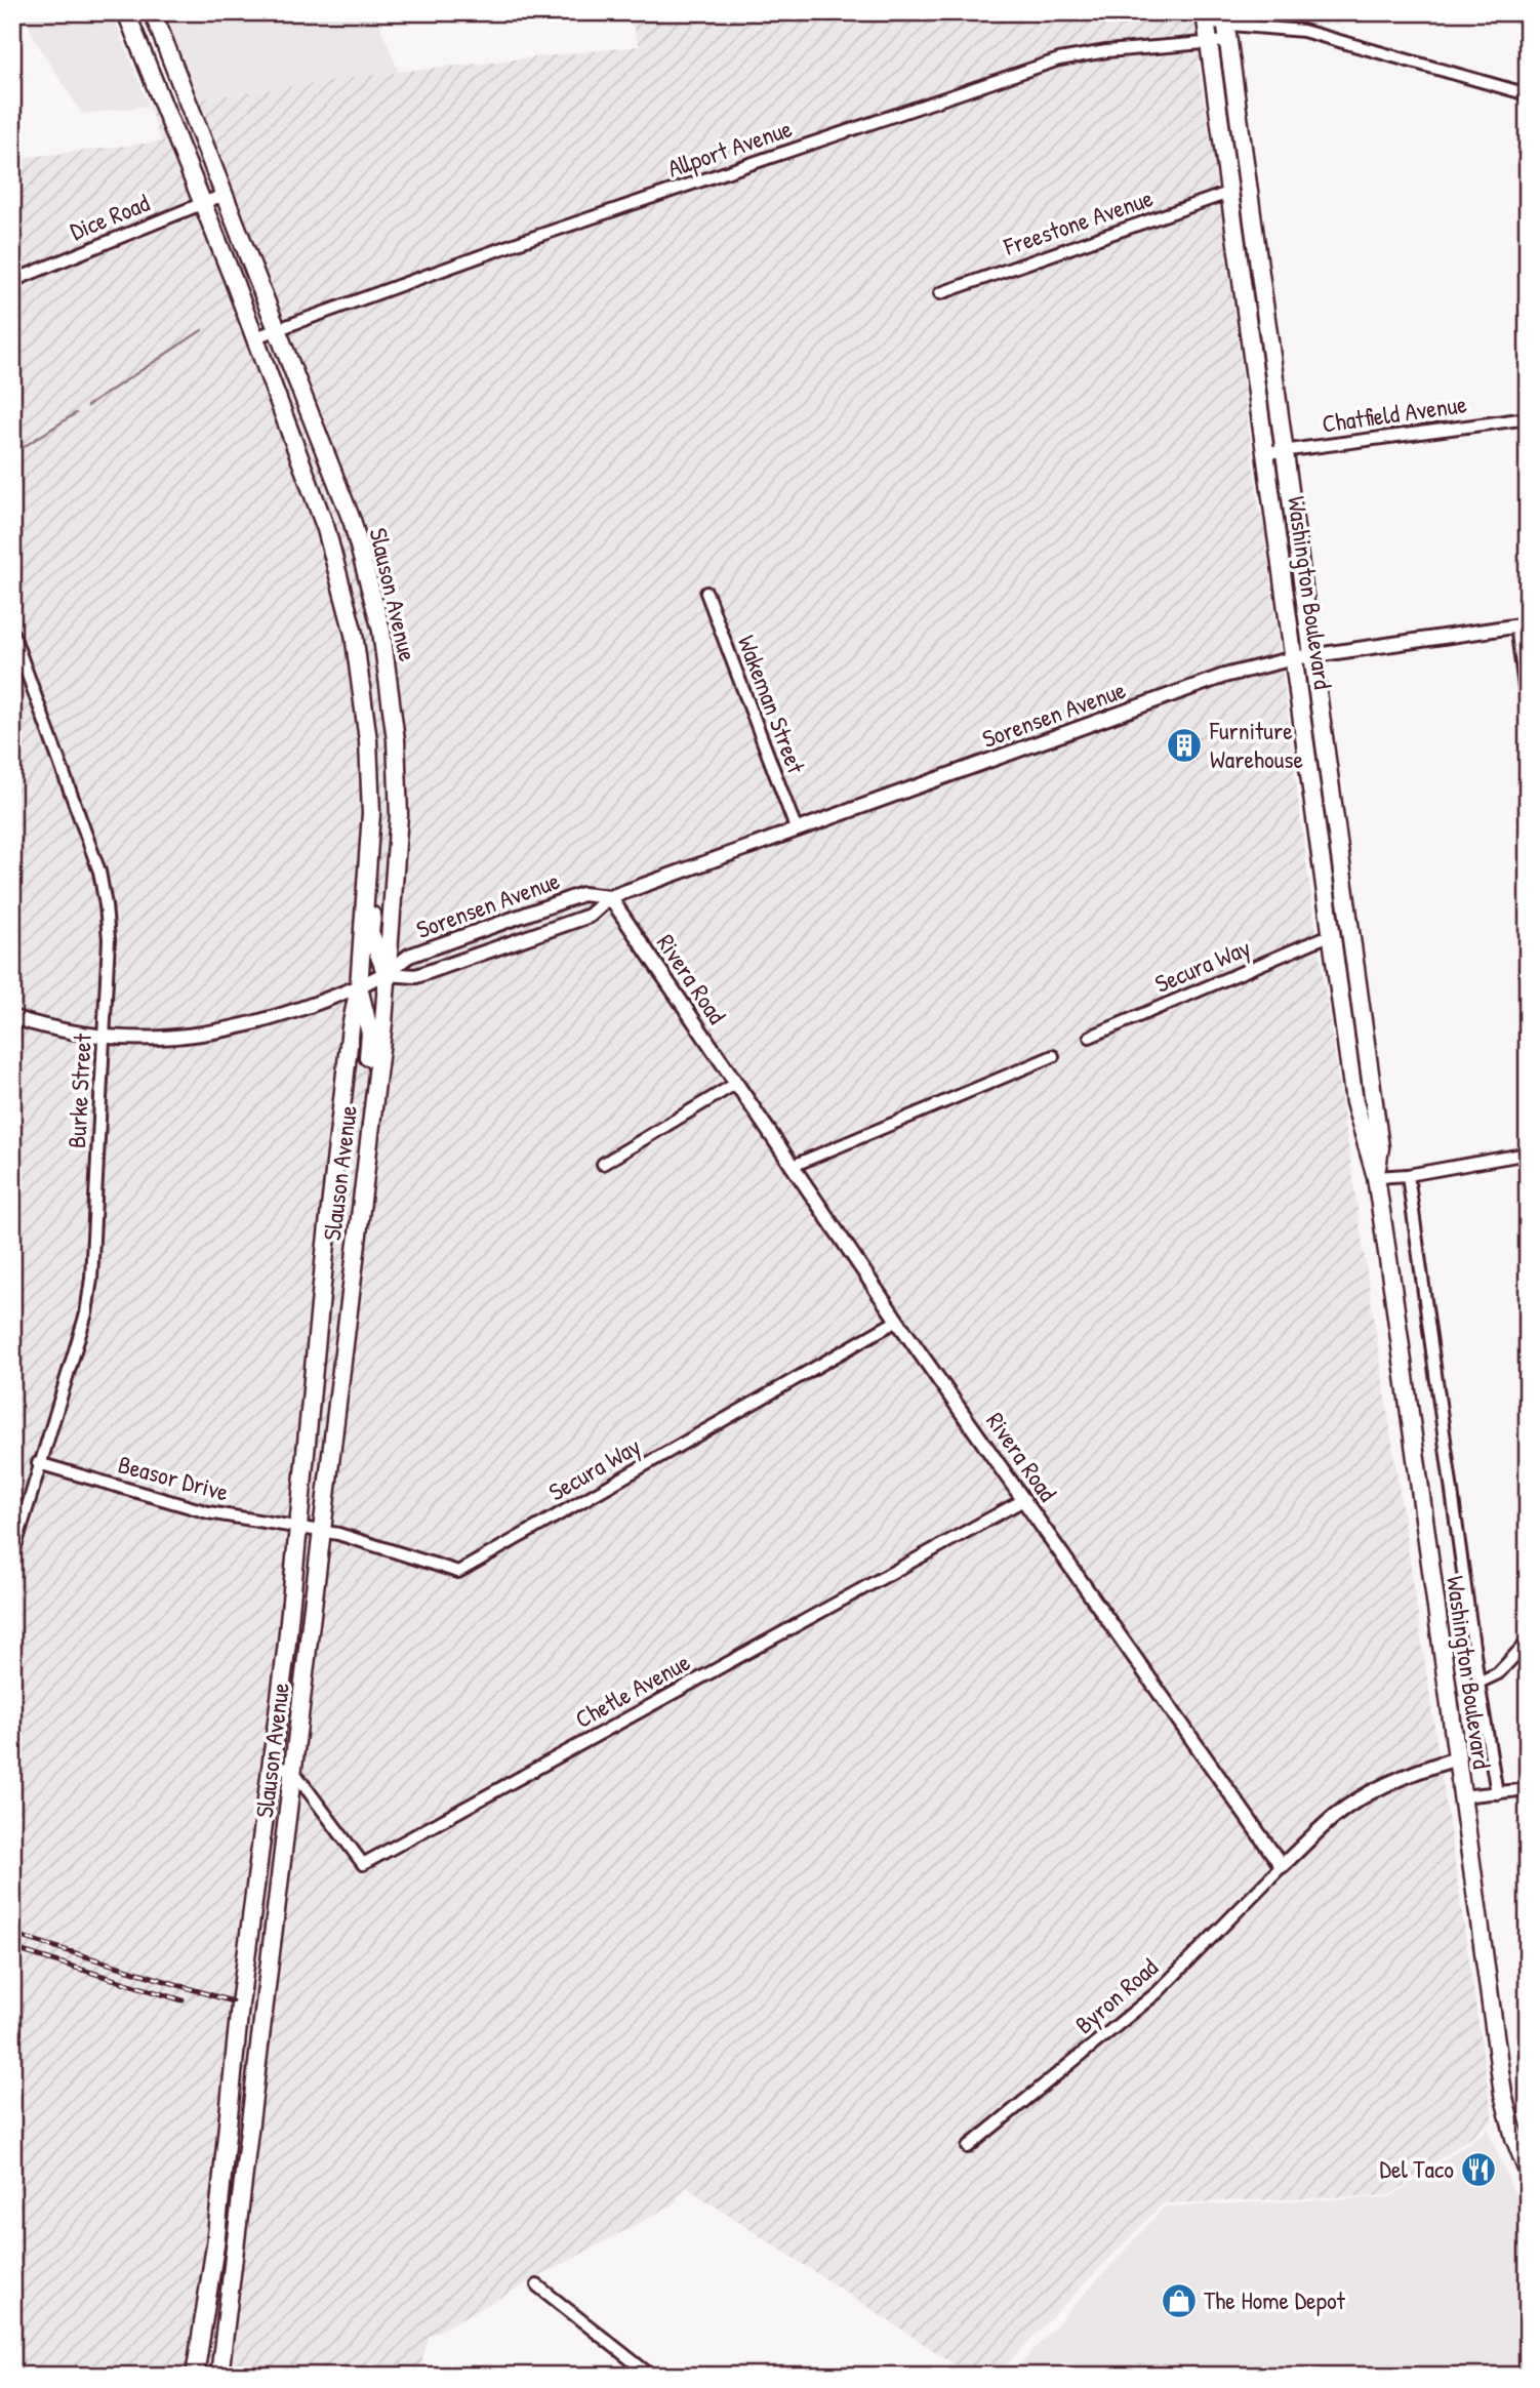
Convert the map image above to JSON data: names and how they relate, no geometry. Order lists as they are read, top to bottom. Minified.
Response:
{"streets":{"main road":["Washington Boulevard","Slauson Avenue"],"street":["Allport Avenue","Dice Road","Freestone Avenue","Chatfield Avenue","Wakeman Street","Sorensen Avenue","Secura Way","Rivera Road","Burke Street","Beasor Drive","Chetle Avenue","Byron Road"]},"crossings":[["Allport Avenue","Washington Boulevard"],["Allport Avenue","Slauson Avenue"],["Dice Road","Slauson Avenue"],["Freestone Avenue","Washington Boulevard"],["Chatfield Avenue","Washington Boulevard"],["Washington Boulevard","Sorensen Avenue"],["Washington Boulevard","Secura Way"],["Slauson Avenue","Sorensen Avenue"],["Slauson Avenue","Secura Way"],["Slauson Avenue","Beasor Drive"],["Slauson Avenue","Chetle Avenue"],["Wakeman Street","Sorensen Avenue"],["Sorensen Avenue","Rivera Road"],["Sorensen Avenue","Burke Street"],["Secura Way","Rivera Road"],["Secura Way","Beasor Drive"],["Rivera Road","Chetle Avenue"],["Rivera Road","Byron Road"],["Burke Street","Beasor Drive"]],"places":{"building":["Furniture Warehouse"],"restaurant":["Del Taco"],"shop":["The Home Depot"]}}
